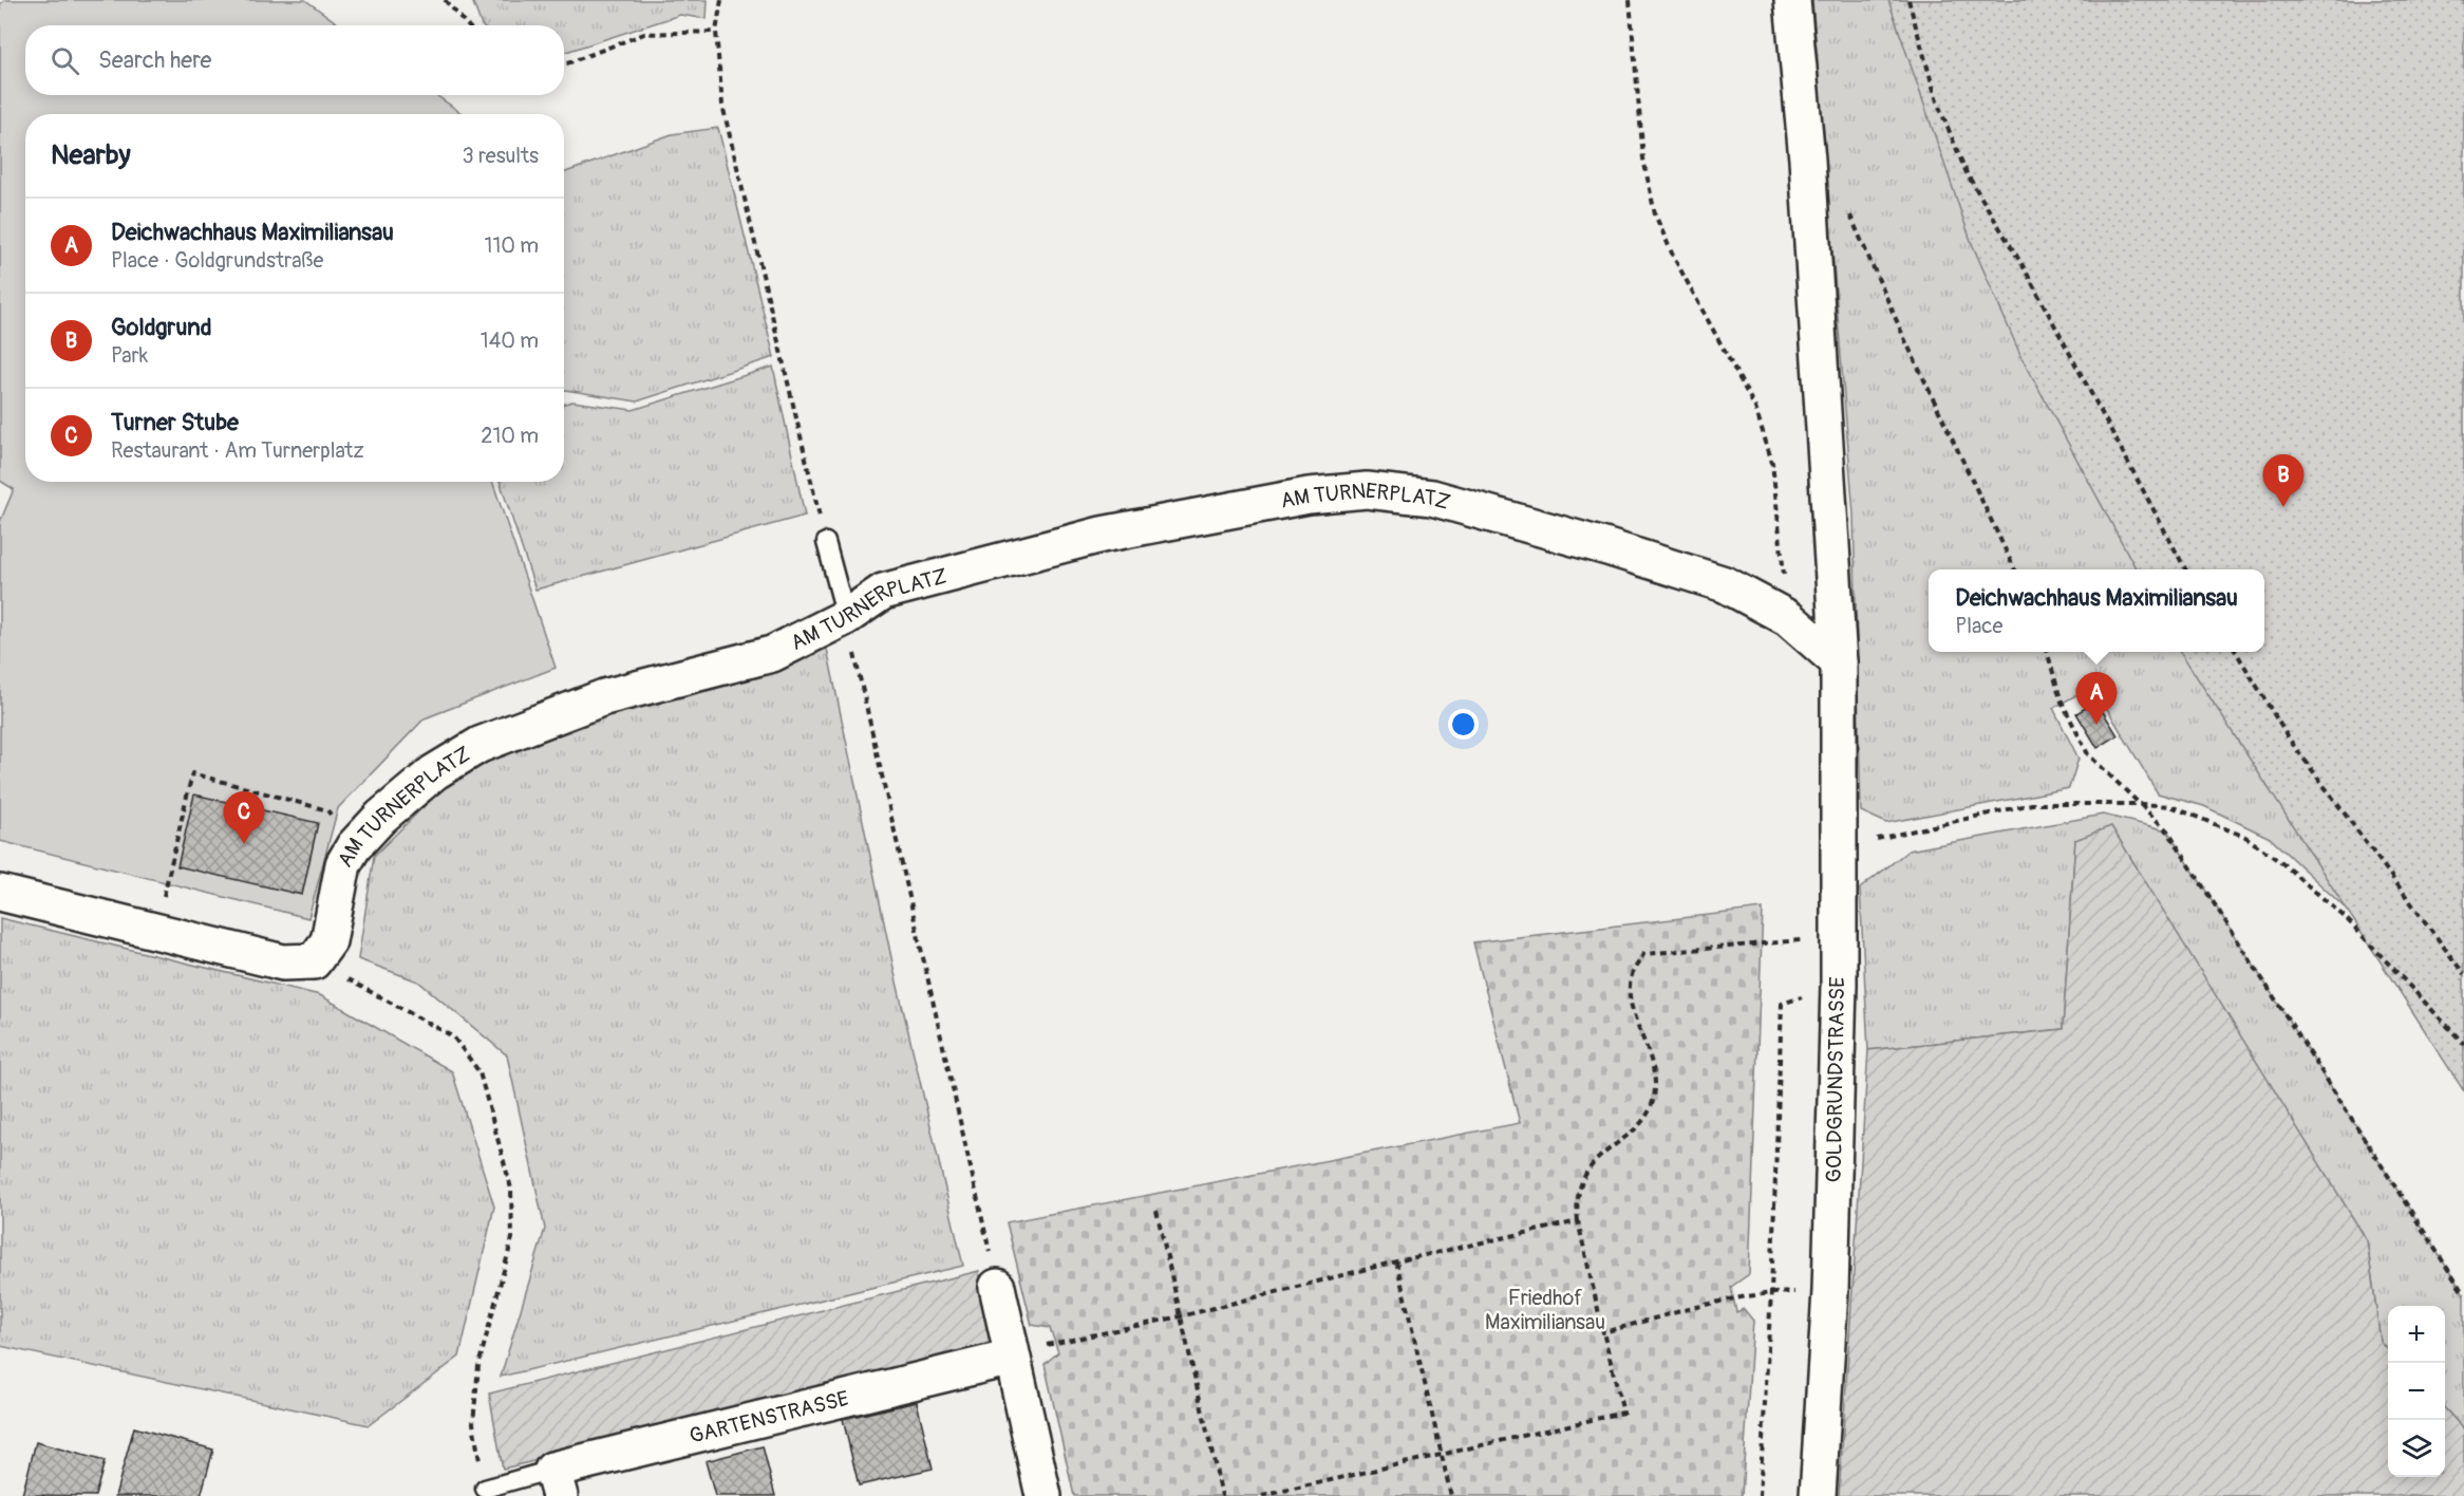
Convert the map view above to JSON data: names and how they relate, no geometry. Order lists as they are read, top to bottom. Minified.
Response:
{"streets":{"street":["AM TURNERPLATZ","GOLDGRUNDSTRASSE","GARTENSTRASSE"]},"crossings":[["AM TURNERPLATZ","GOLDGRUNDSTRASSE"]],"parks":["Friedhof Maximiliansau"],"page":{"search":"Search here","heading":["Nearby","3 results"],"list":[{"mark":"A","name":"Deichwachhaus Maximiliansau","note":"Place · Goldgrundstraße","value":"110 m"},{"mark":"B","name":"Goldgrund","note":"Park","value":"140 m"},{"mark":"C","name":"Turner Stube","note":"Restaurant · Am Turnerplatz","value":"210 m"}],"pins":["B","A","C"],"popup":["Deichwachhaus Maximiliansau","Place"],"map_buttons":["+","−"]}}
